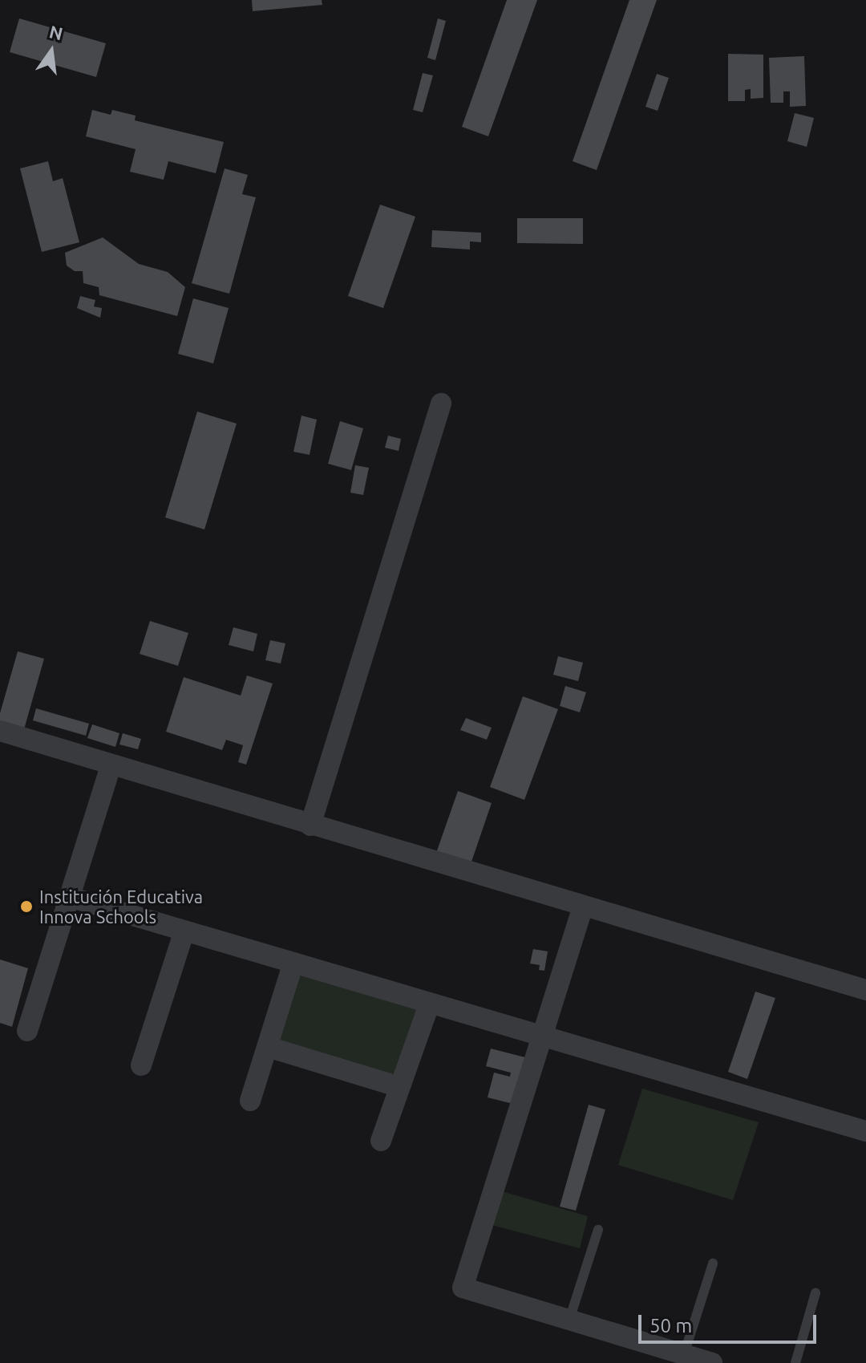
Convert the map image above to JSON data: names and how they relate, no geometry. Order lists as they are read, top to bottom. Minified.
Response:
{"places":["Institución Educativa Innova Schools"],"scale_bar":"50 m","north":"top"}
